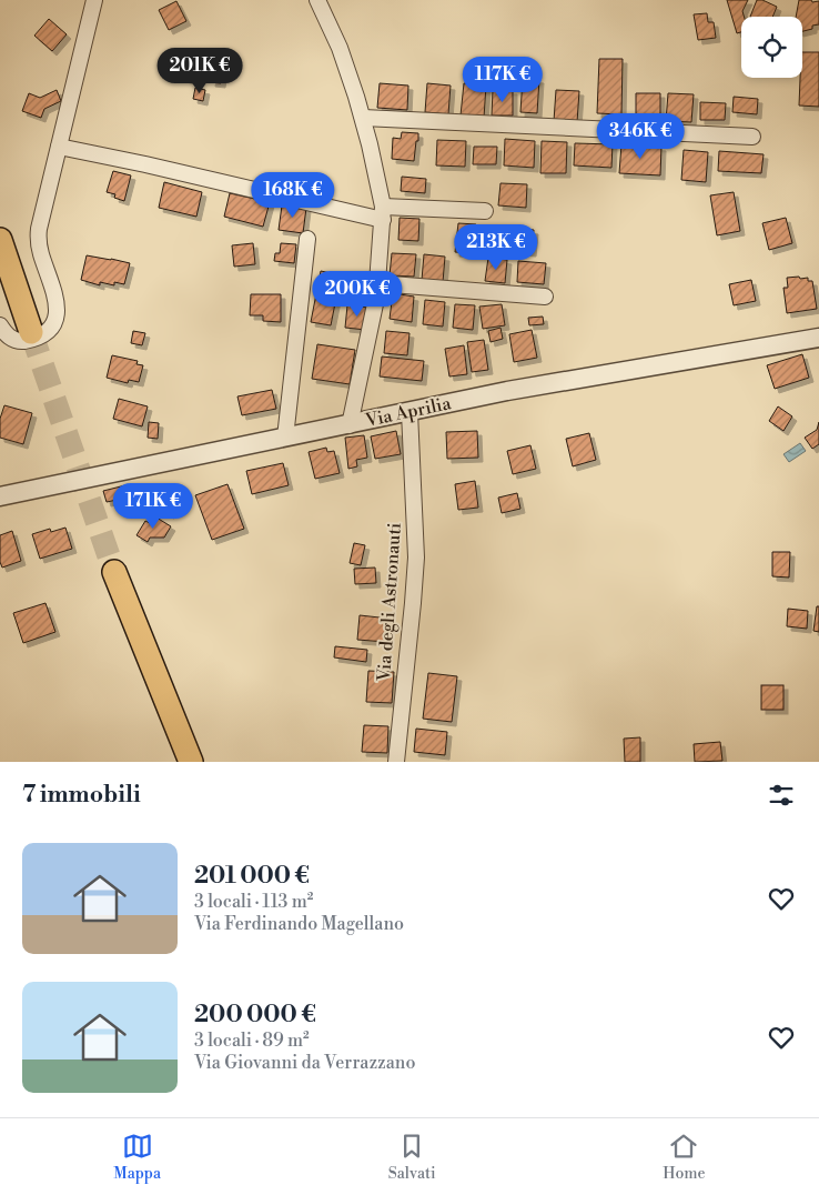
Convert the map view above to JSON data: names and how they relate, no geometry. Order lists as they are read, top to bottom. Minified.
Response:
{"streets":{"street":["Via Aprilia","Via degli Astronauti"]},"crossings":[["Via Aprilia","Via degli Astronauti"]],"page":{"price":["201K €","117K €","346K €","168K €","213K €","200K €","171K €"],"heading":"7 immobili","list":[{"name":"201 000 €","note":"3 locali · 113 m² · Via Ferdinando Magellano"},{"name":"200 000 €","note":"3 locali · 89 m² · Via Giovanni da Verrazzano"}],"tabs":["Mappa","Salvati","Home"]}}
